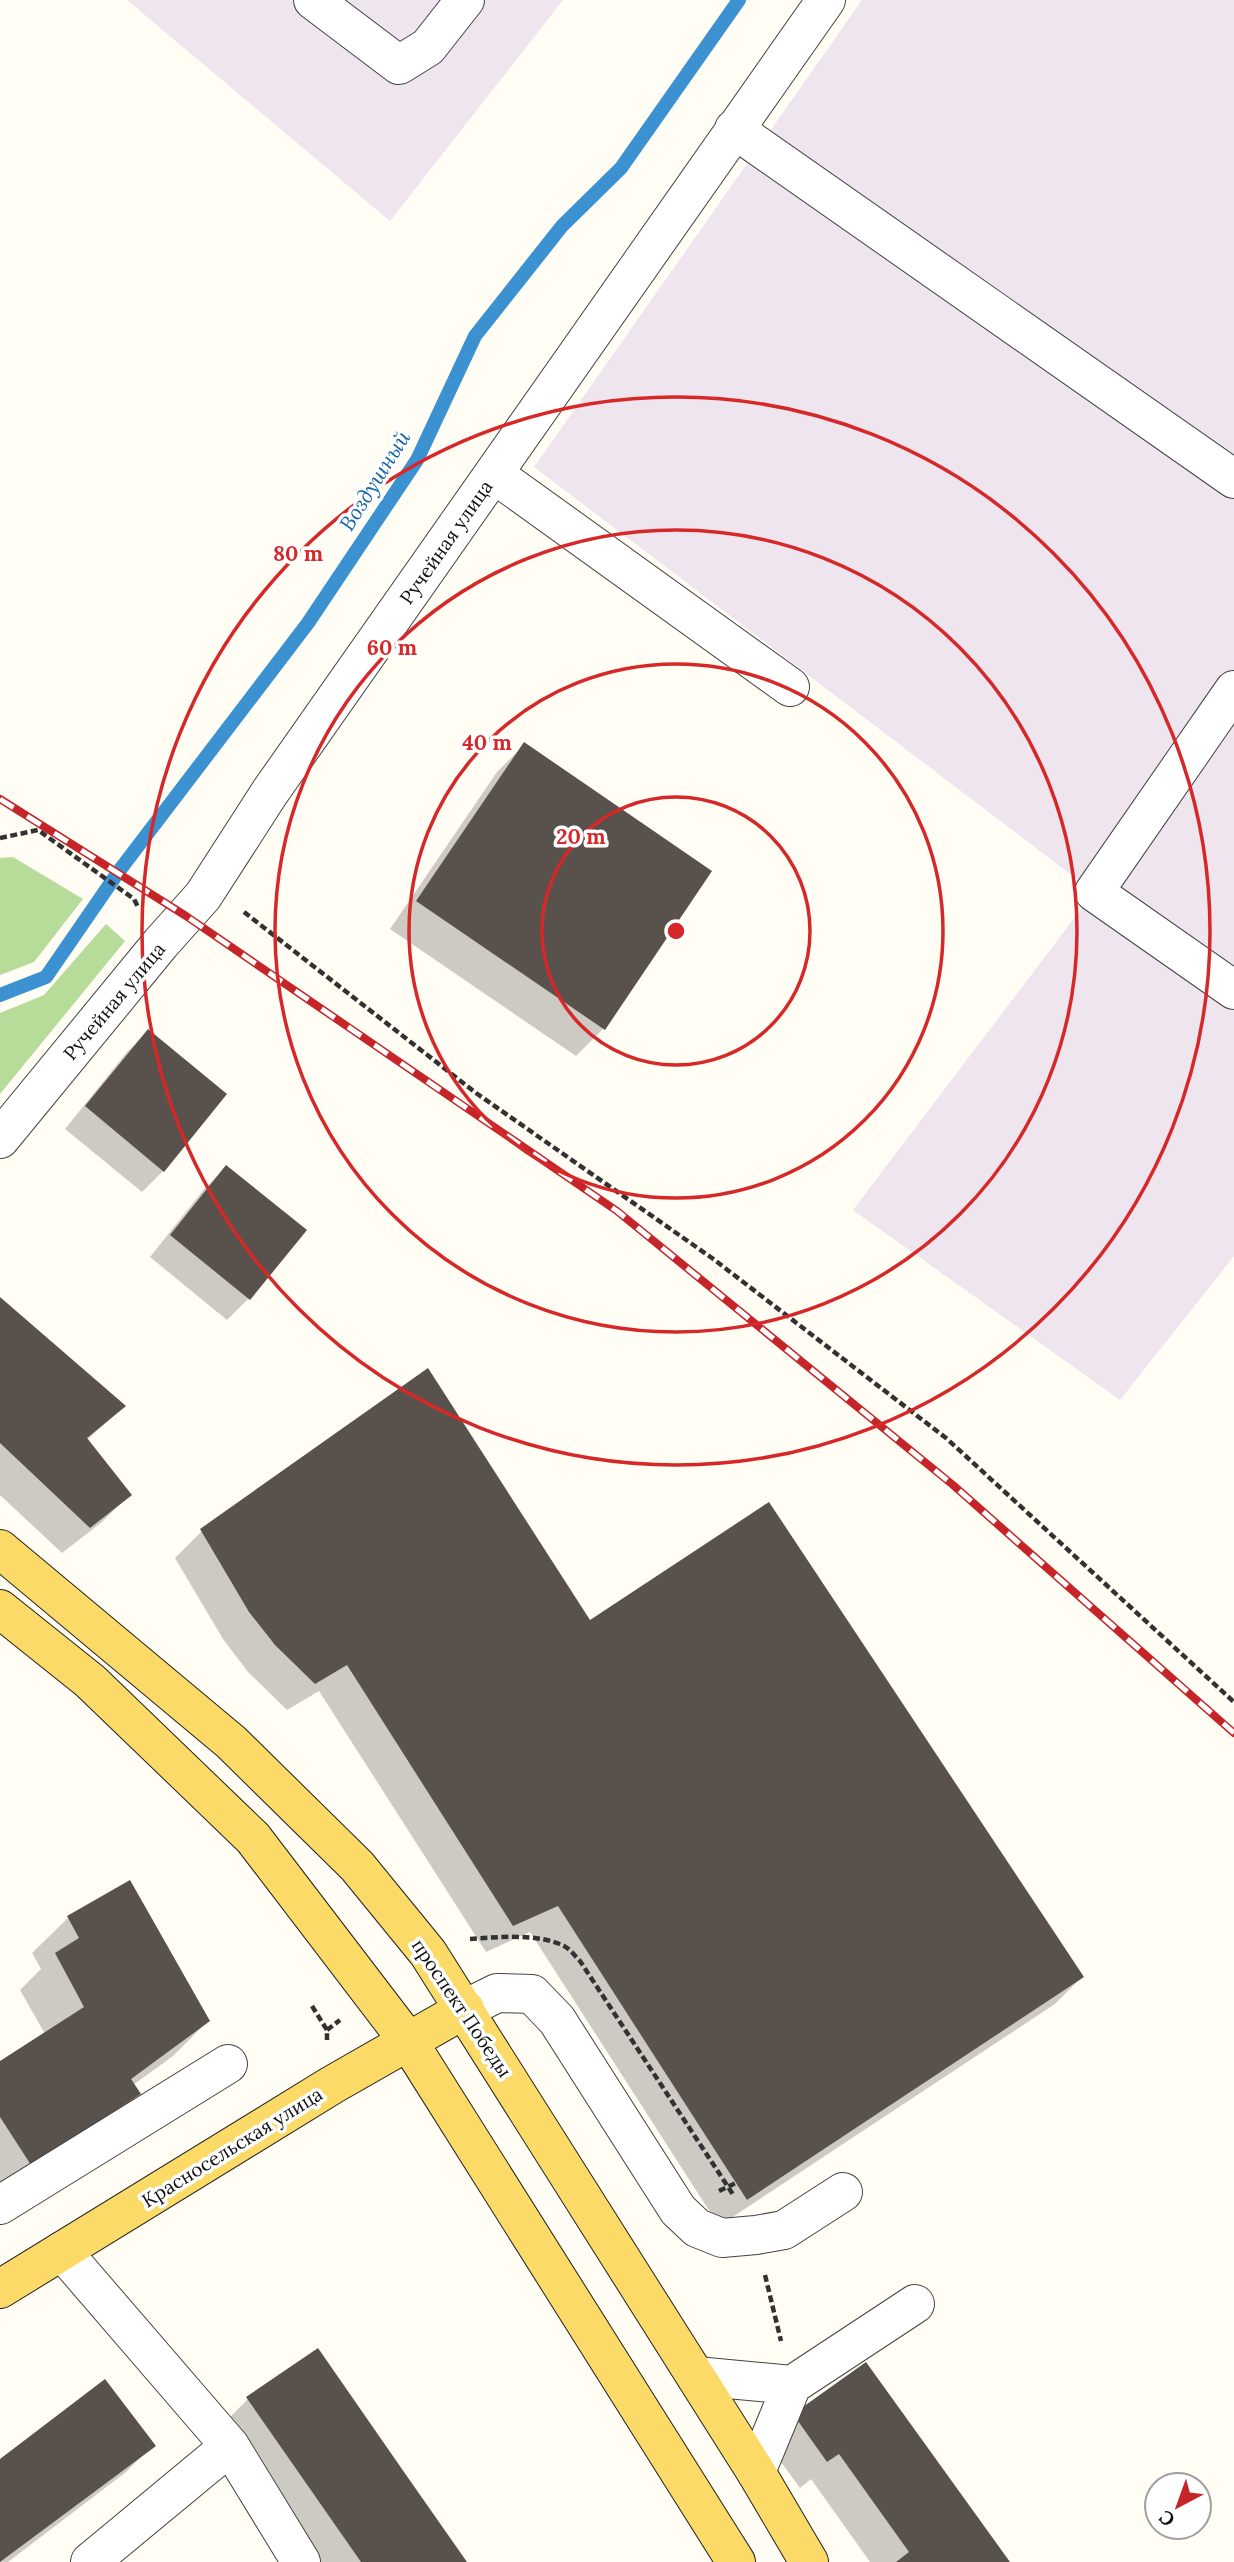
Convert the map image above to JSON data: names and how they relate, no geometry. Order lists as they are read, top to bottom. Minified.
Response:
{"streets":{"main road":["проспект Победы","Красносельская улица"],"street":["Ручейная улица"]},"crossings":[["проспект Победы","Красносельская улица"]],"water":["Воздушный"],"north":"bottom left","rings":["80 m","60 m","40 m","20 m"]}
